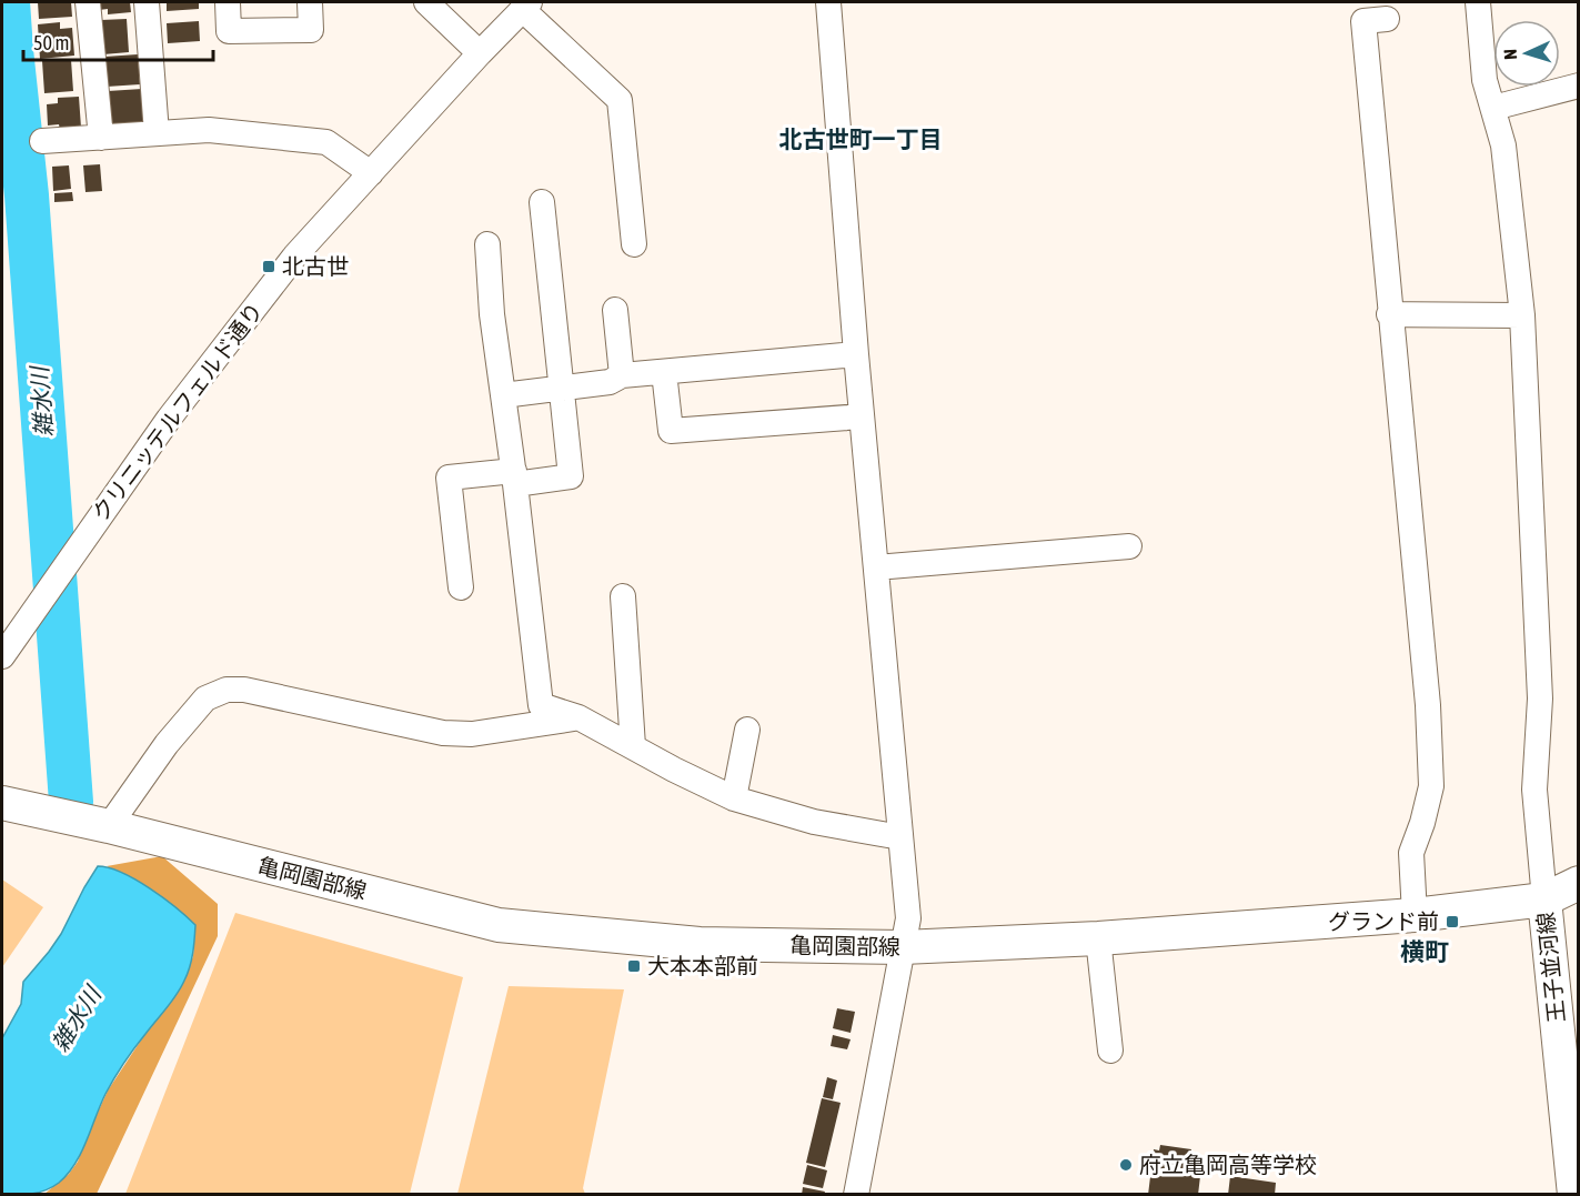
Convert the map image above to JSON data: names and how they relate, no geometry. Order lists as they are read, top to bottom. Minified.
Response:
{"streets":{"main road":["亀岡園部線","王子並河線"],"street":["クリニッテルフェルド通り"]},"crossings":[["亀岡園部線","王子並河線"]],"districts":["北古世町一丁目","横町"],"water":["雑水川"],"places":{"transit":["北古世","グランド前","大本本部前"],"other":["府立亀岡高等学校"]},"scale_bar":"50 m","north":"left"}
